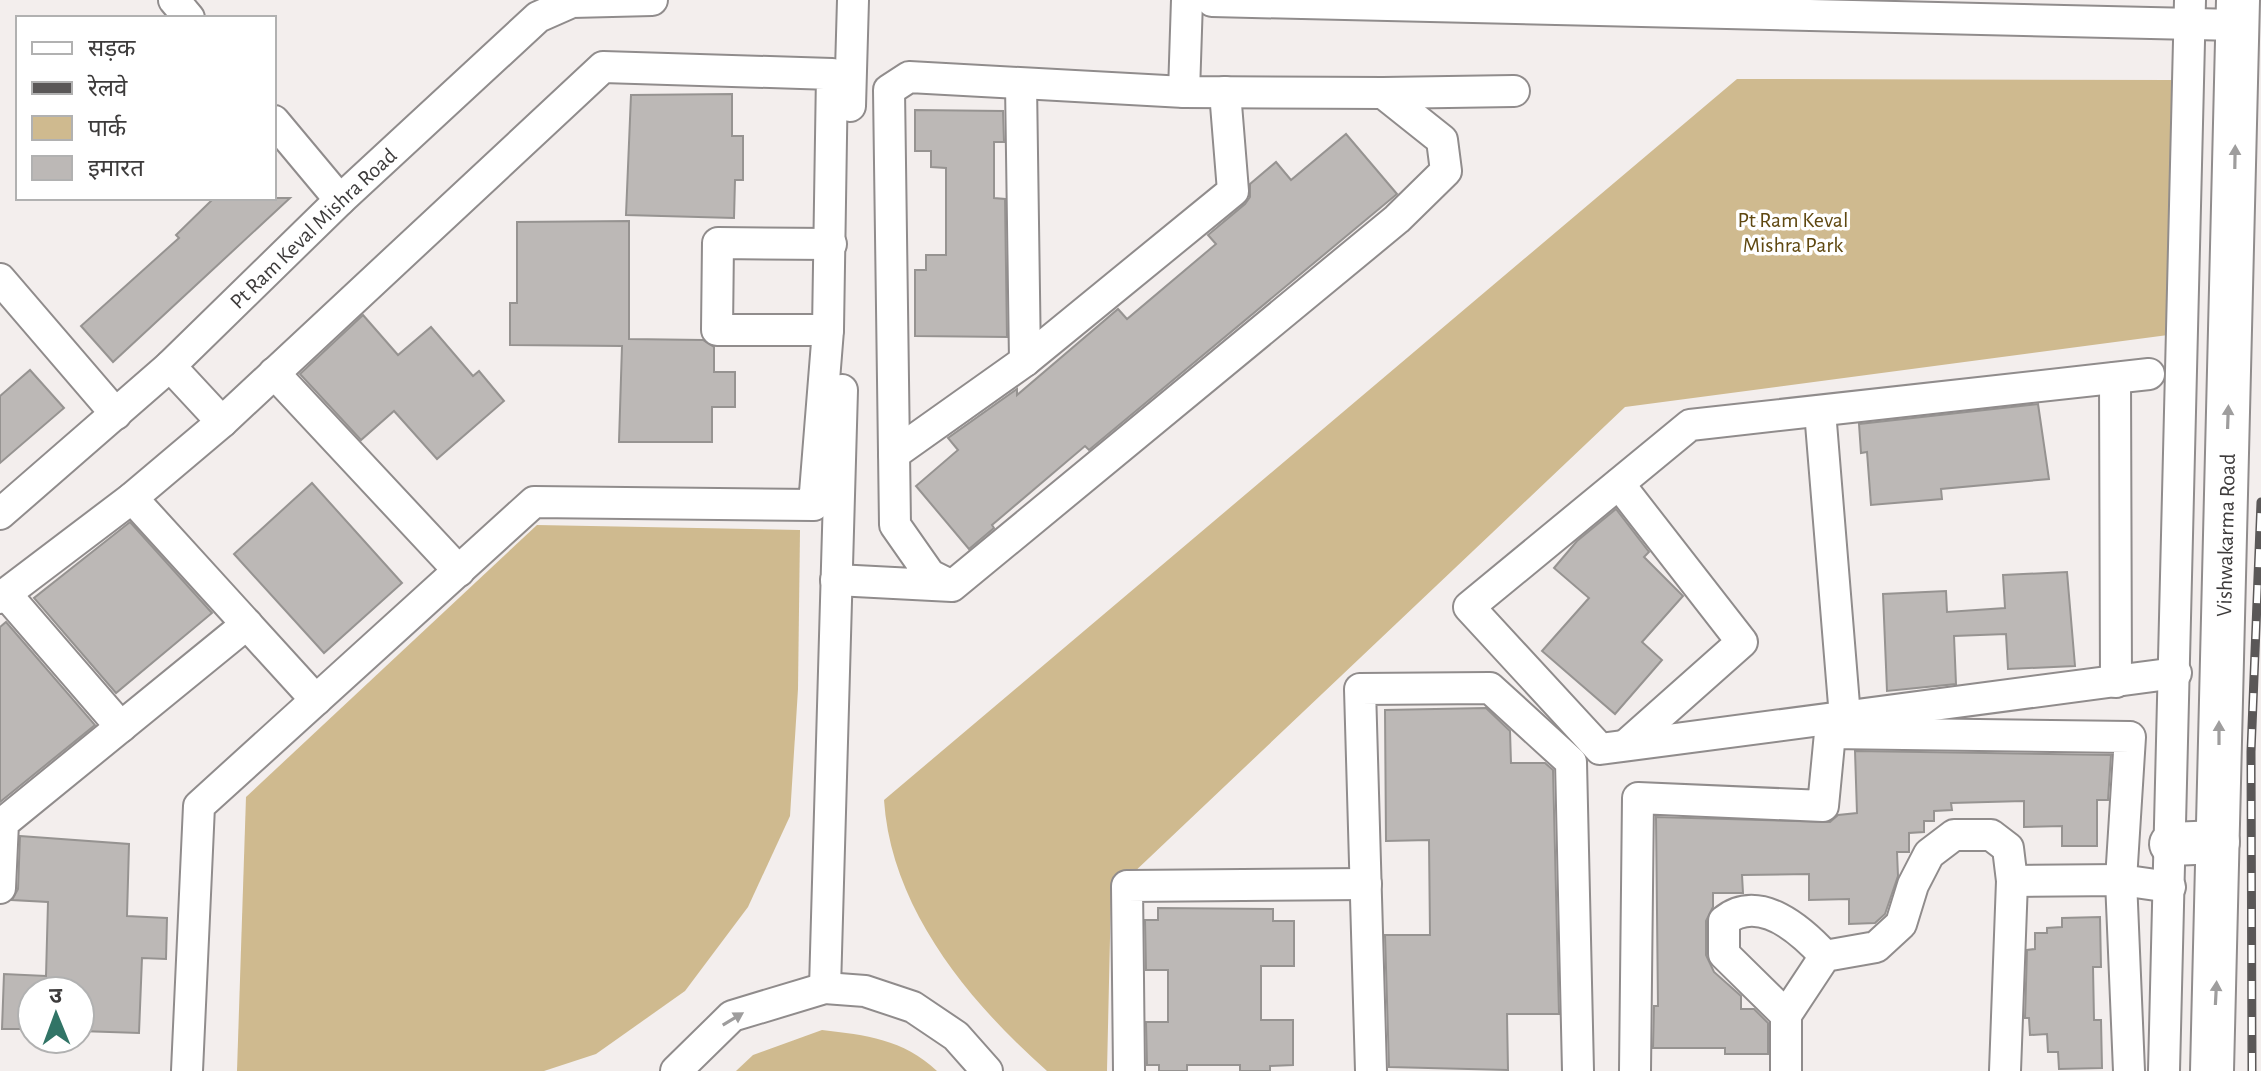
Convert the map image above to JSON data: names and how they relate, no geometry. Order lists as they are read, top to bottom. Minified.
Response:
{"streets":{"main road":["Vishwakarma Road"],"street":["Pt Ram Keval Mishra Road"]},"one_way":["Vishwakarma Road"],"parks":["Pt Ram Keval Mishra Park"],"legend":["सड़क","रेलवे","पार्क","इमारत"],"north":"top"}
